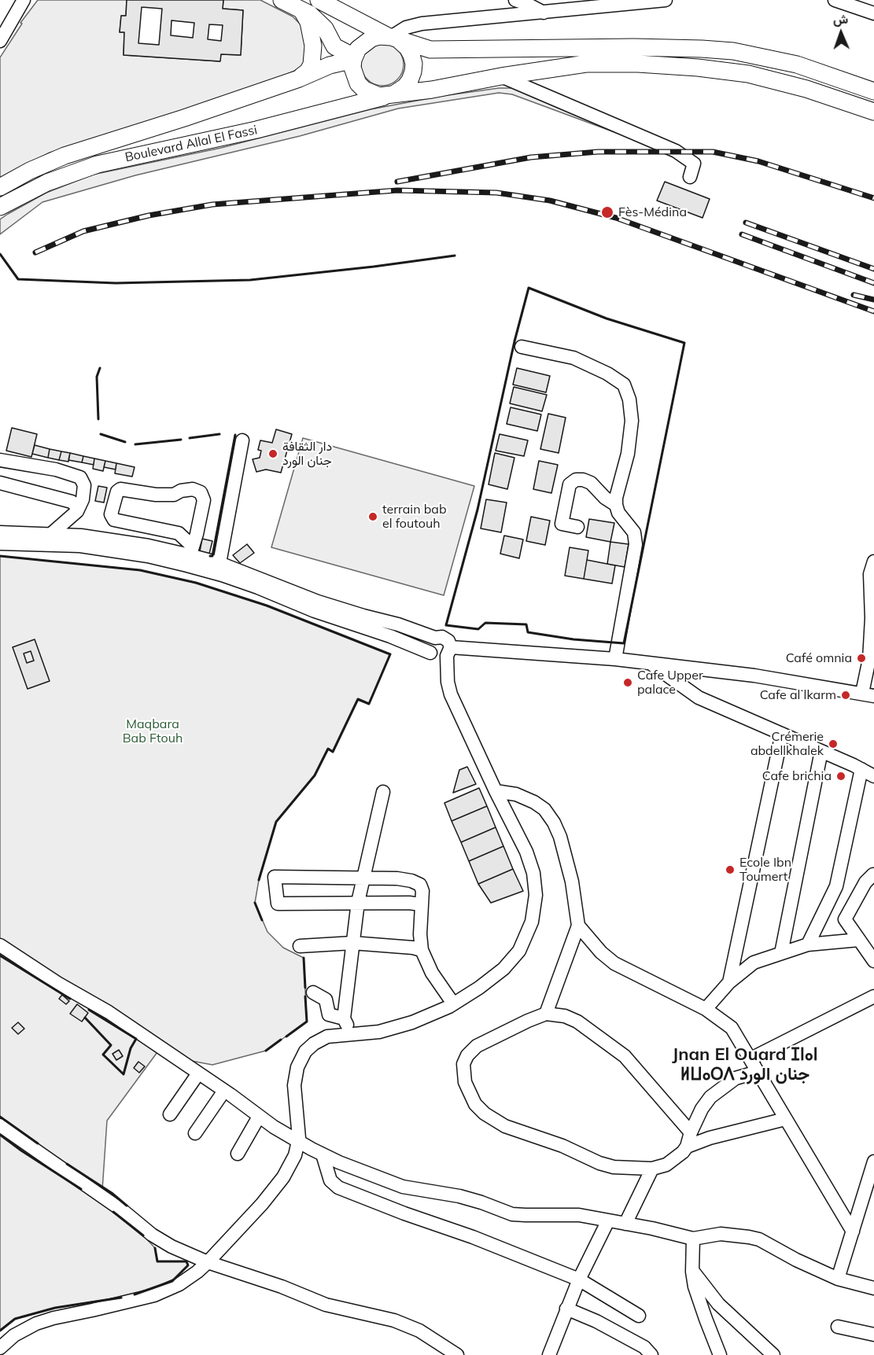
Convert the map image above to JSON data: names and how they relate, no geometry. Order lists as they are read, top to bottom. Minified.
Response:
{"streets":{"main road":["Boulevard Allal El Fassi"]},"districts":["Jnan El Ouard ⵊⵏⴰⵏ ⵍⵡⴰⵔⴷ جنان الورد"],"parks":["Maqbara Bab Ftouh"],"places":["Fès-Médina","دار الثقافة جنان الورد","terrain bab el foutouh","Café omnia","Cafe Upper palace","Cafe al lkarm","Crémerie abdellkhalek","Cafe brichia","Ecole Ibn Toumert"],"north":"top"}
